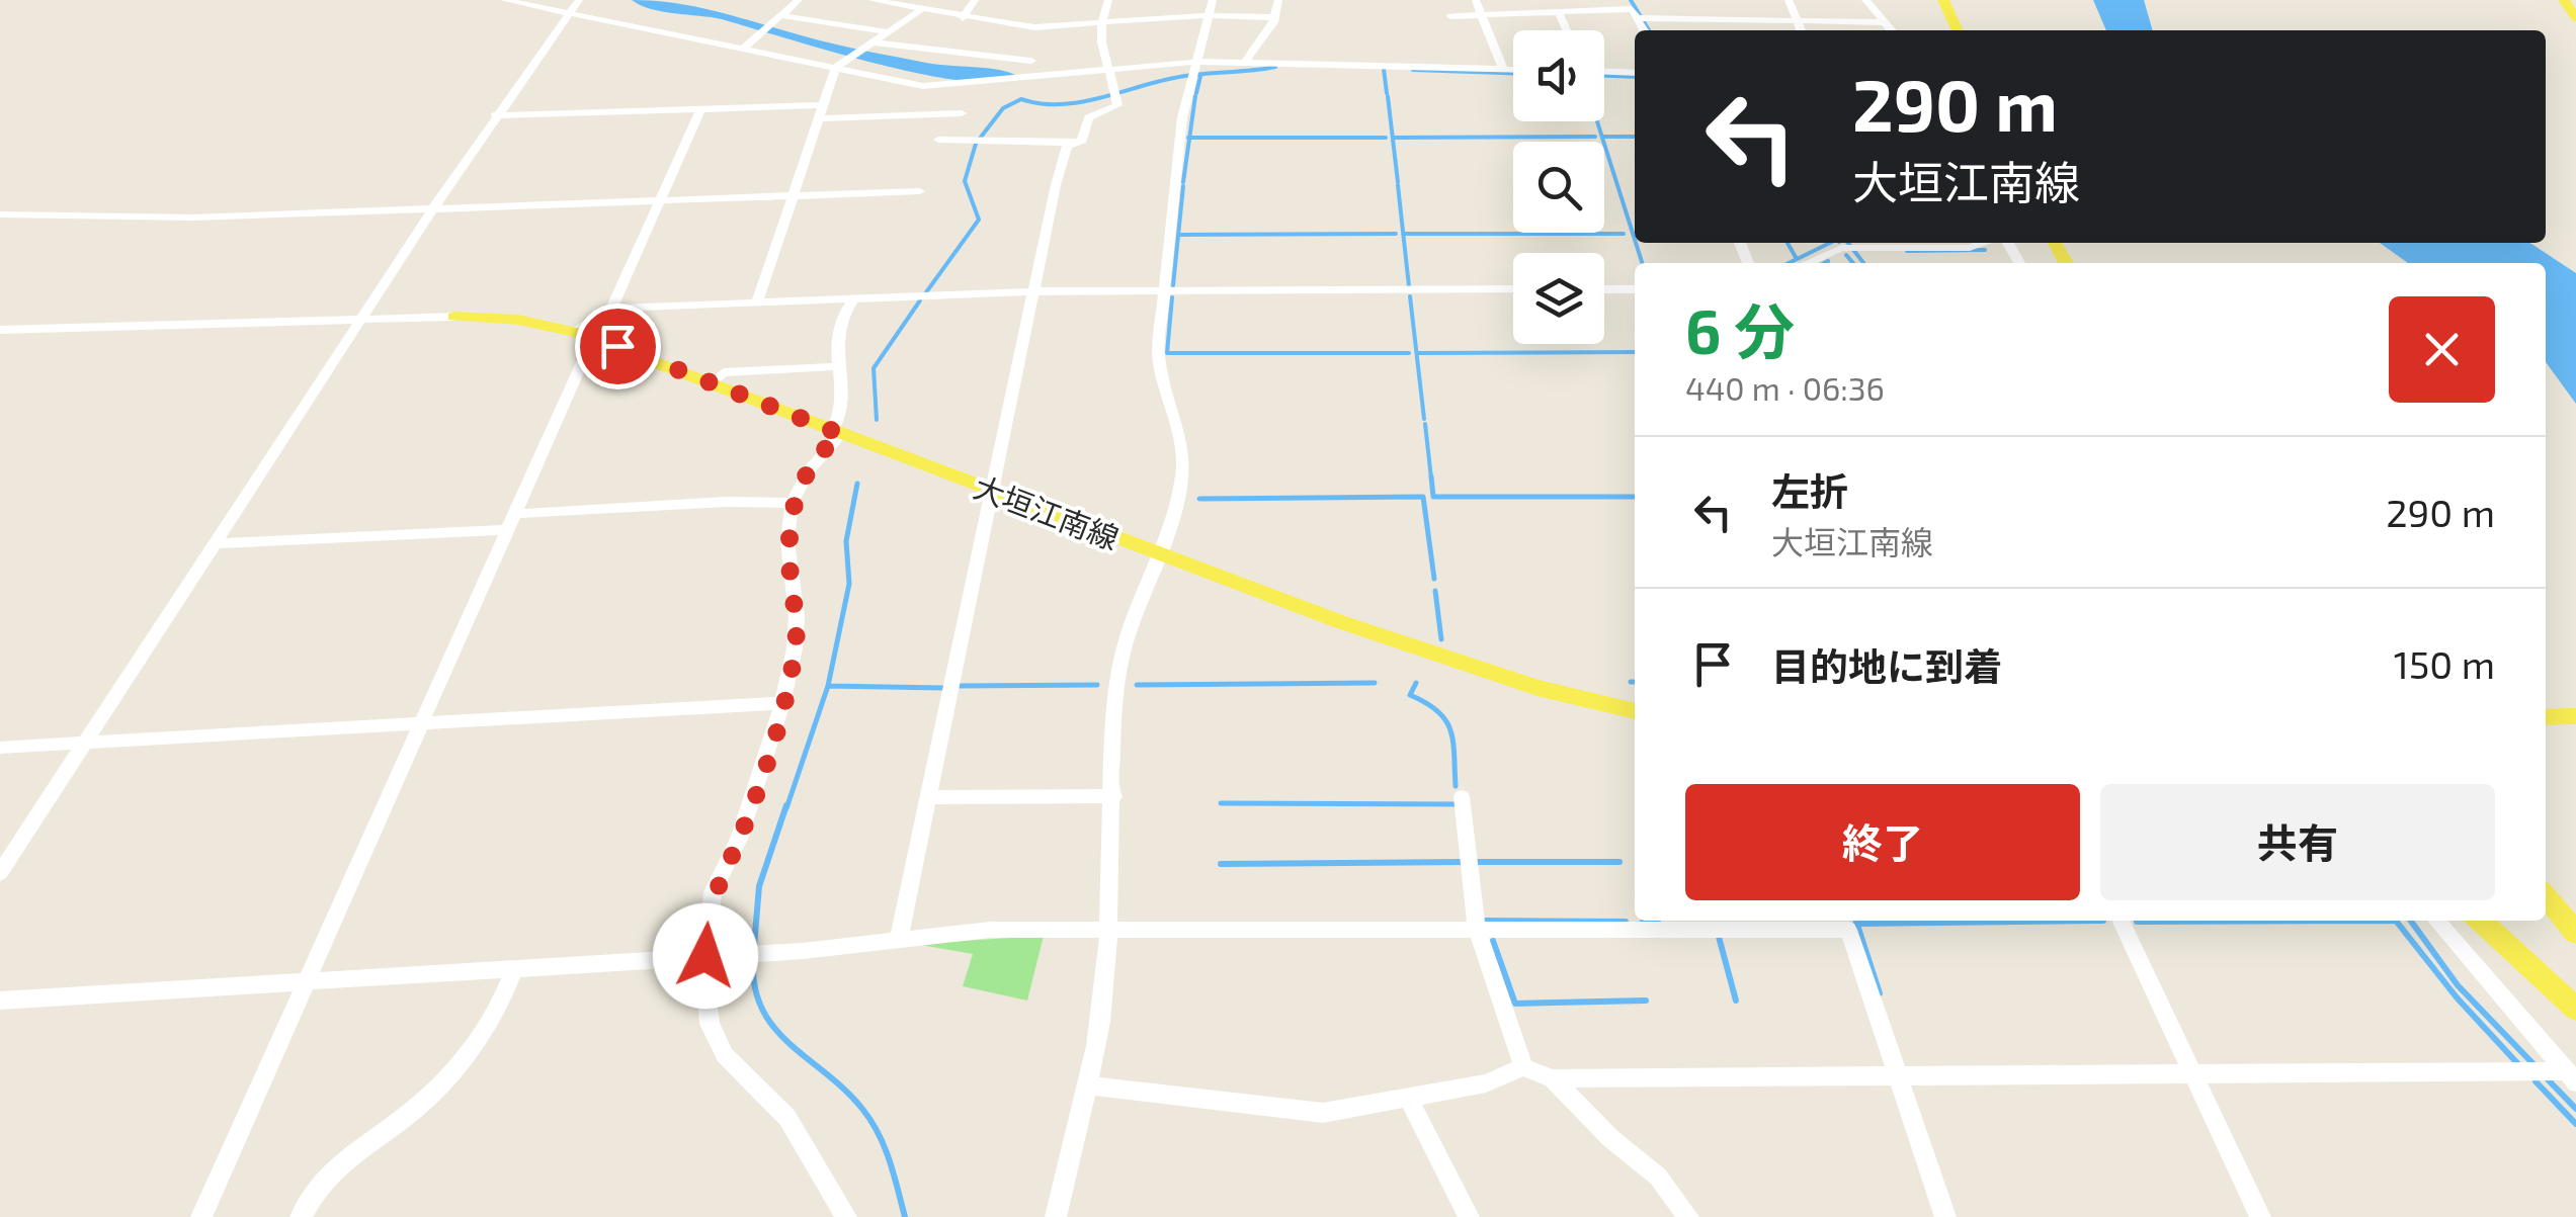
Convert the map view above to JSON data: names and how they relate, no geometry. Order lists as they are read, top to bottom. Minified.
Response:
{"streets":{"main road":["大垣江南線"]},"page":{"turn":["290 m","大垣江南線"],"heading":["6 分","440 m · 06:36"],"list":[{"name":"左折","note":"大垣江南線","value":"290 m"},{"name":"目的地に到着","value":"150 m"}],"buttons":["終了","共有"]}}
